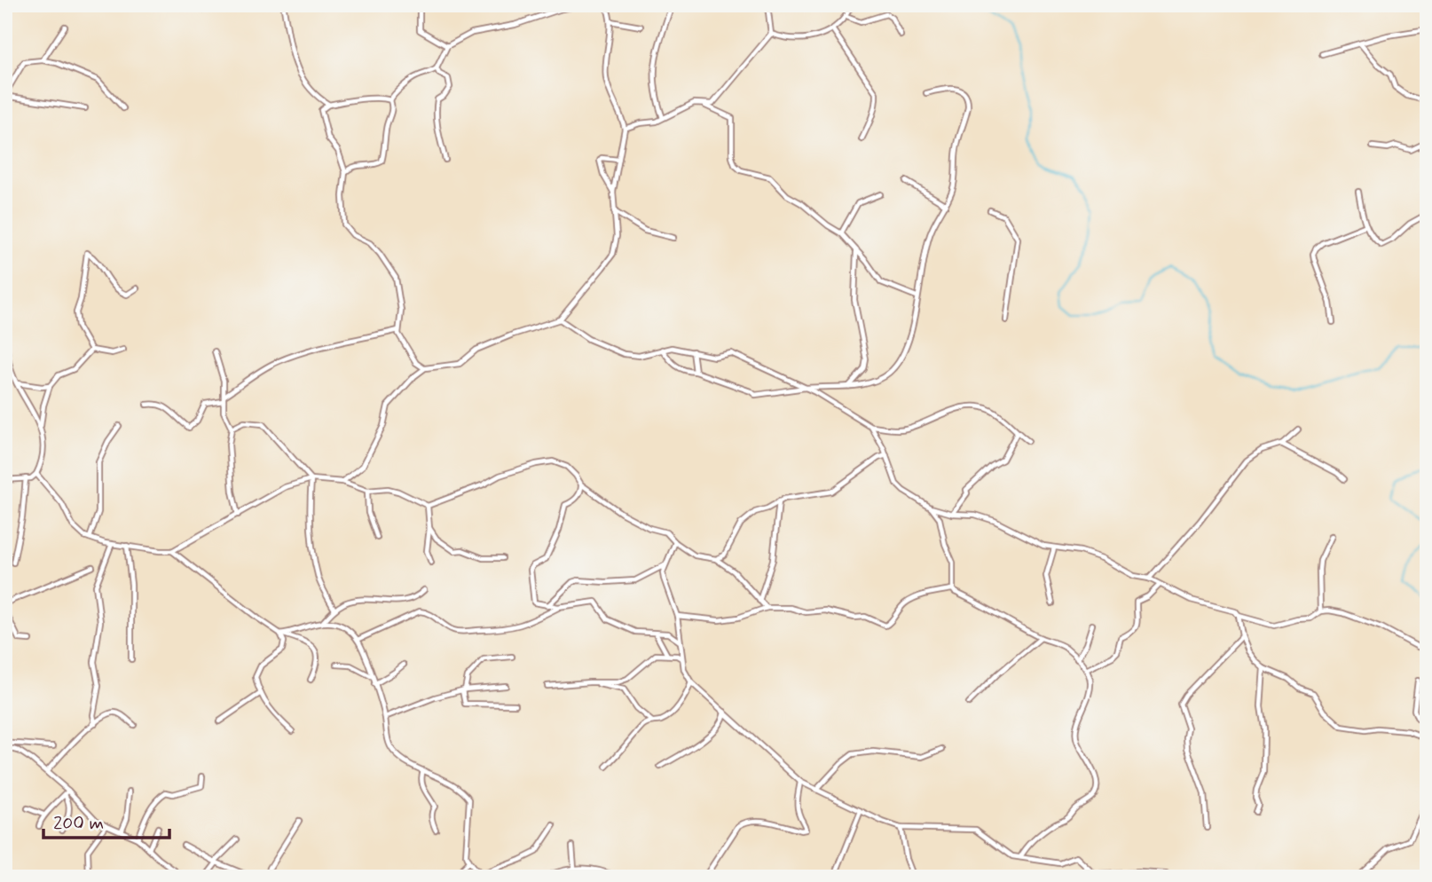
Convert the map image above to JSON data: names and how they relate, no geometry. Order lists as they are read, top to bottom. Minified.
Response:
{"scale_bar":"200 m"}
